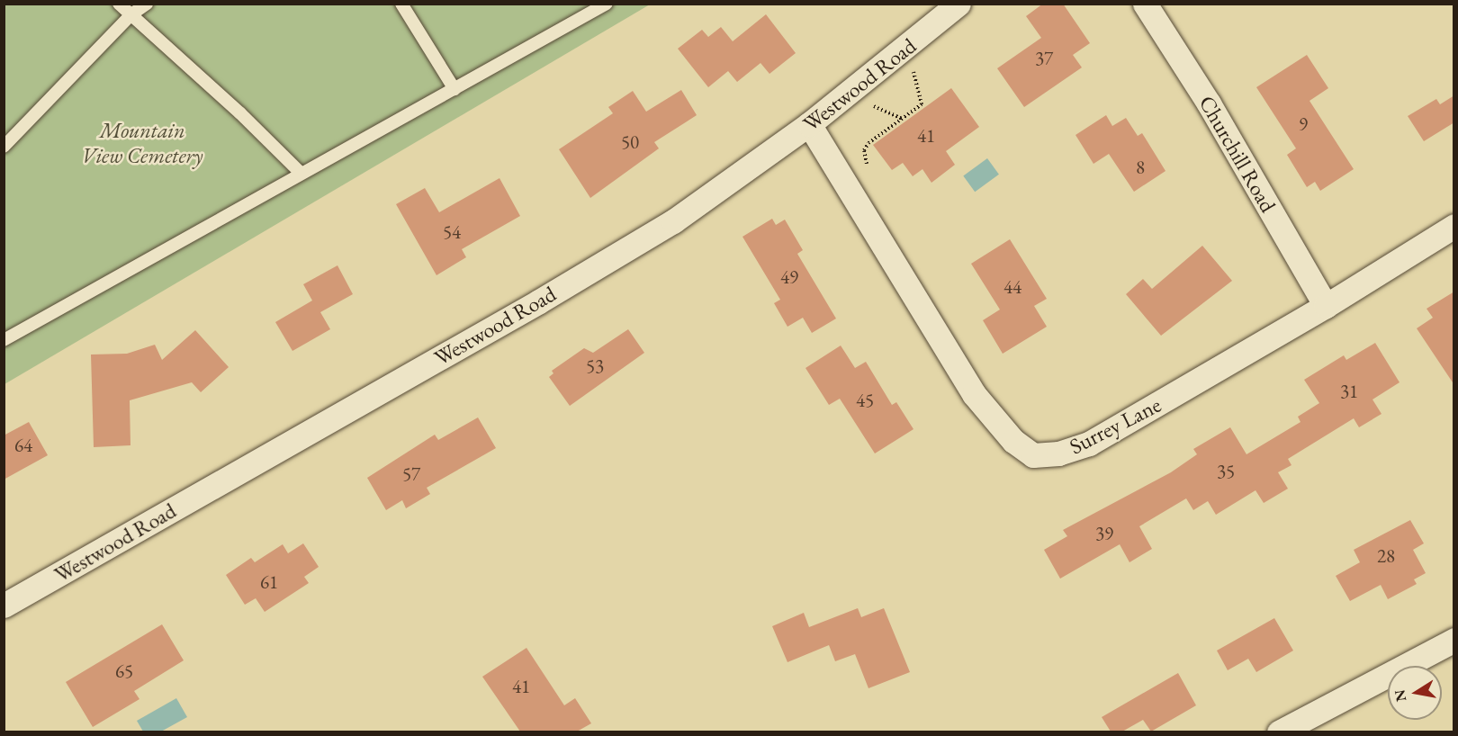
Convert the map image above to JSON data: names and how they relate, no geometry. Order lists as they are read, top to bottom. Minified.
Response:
{"streets":{"street":["Westwood Road","Churchill Road","Surrey Lane"]},"crossings":[["Westwood Road","Surrey Lane"],["Churchill Road","Surrey Lane"]],"parks":["Mountain View Cemetery"],"house_numbers":["37","9","41","50","8","54","49","44","53","31","45","64","35","57","39","28","61","65","41"],"north":"left"}
